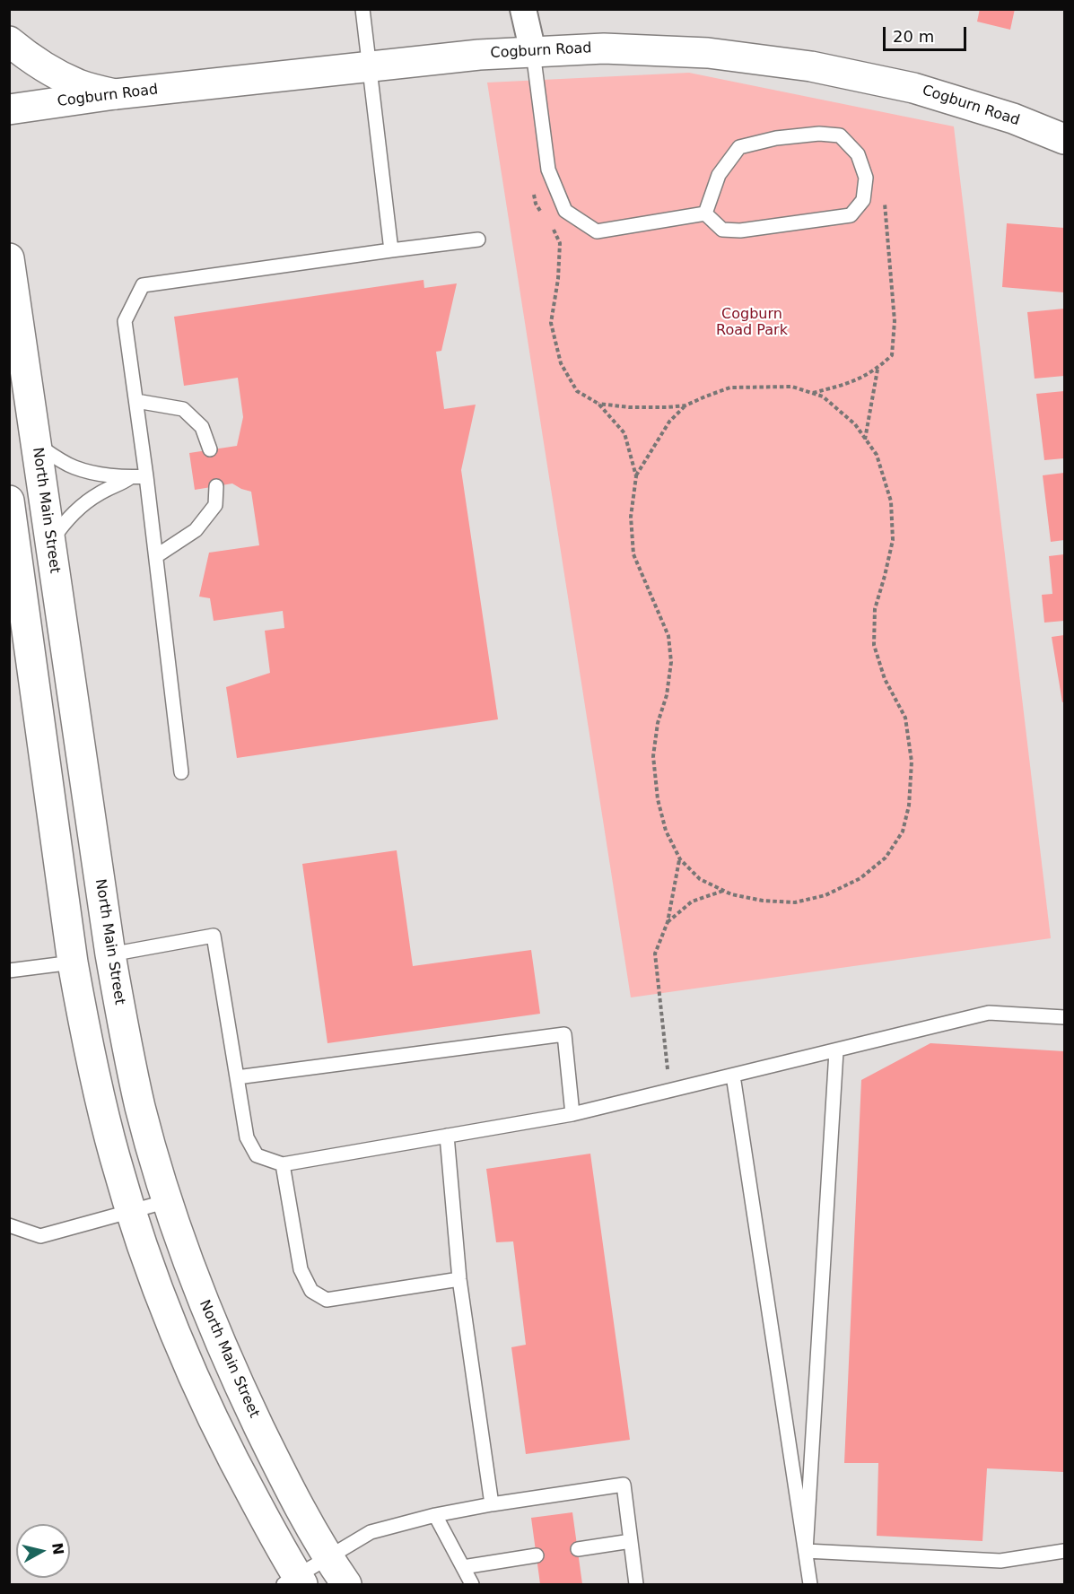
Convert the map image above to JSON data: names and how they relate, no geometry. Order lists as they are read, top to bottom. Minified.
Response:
{"streets":{"main road":["Cogburn Road","North Main Street"]},"parks":["Cogburn Road Park"],"scale_bar":"20 m","north":"right"}
